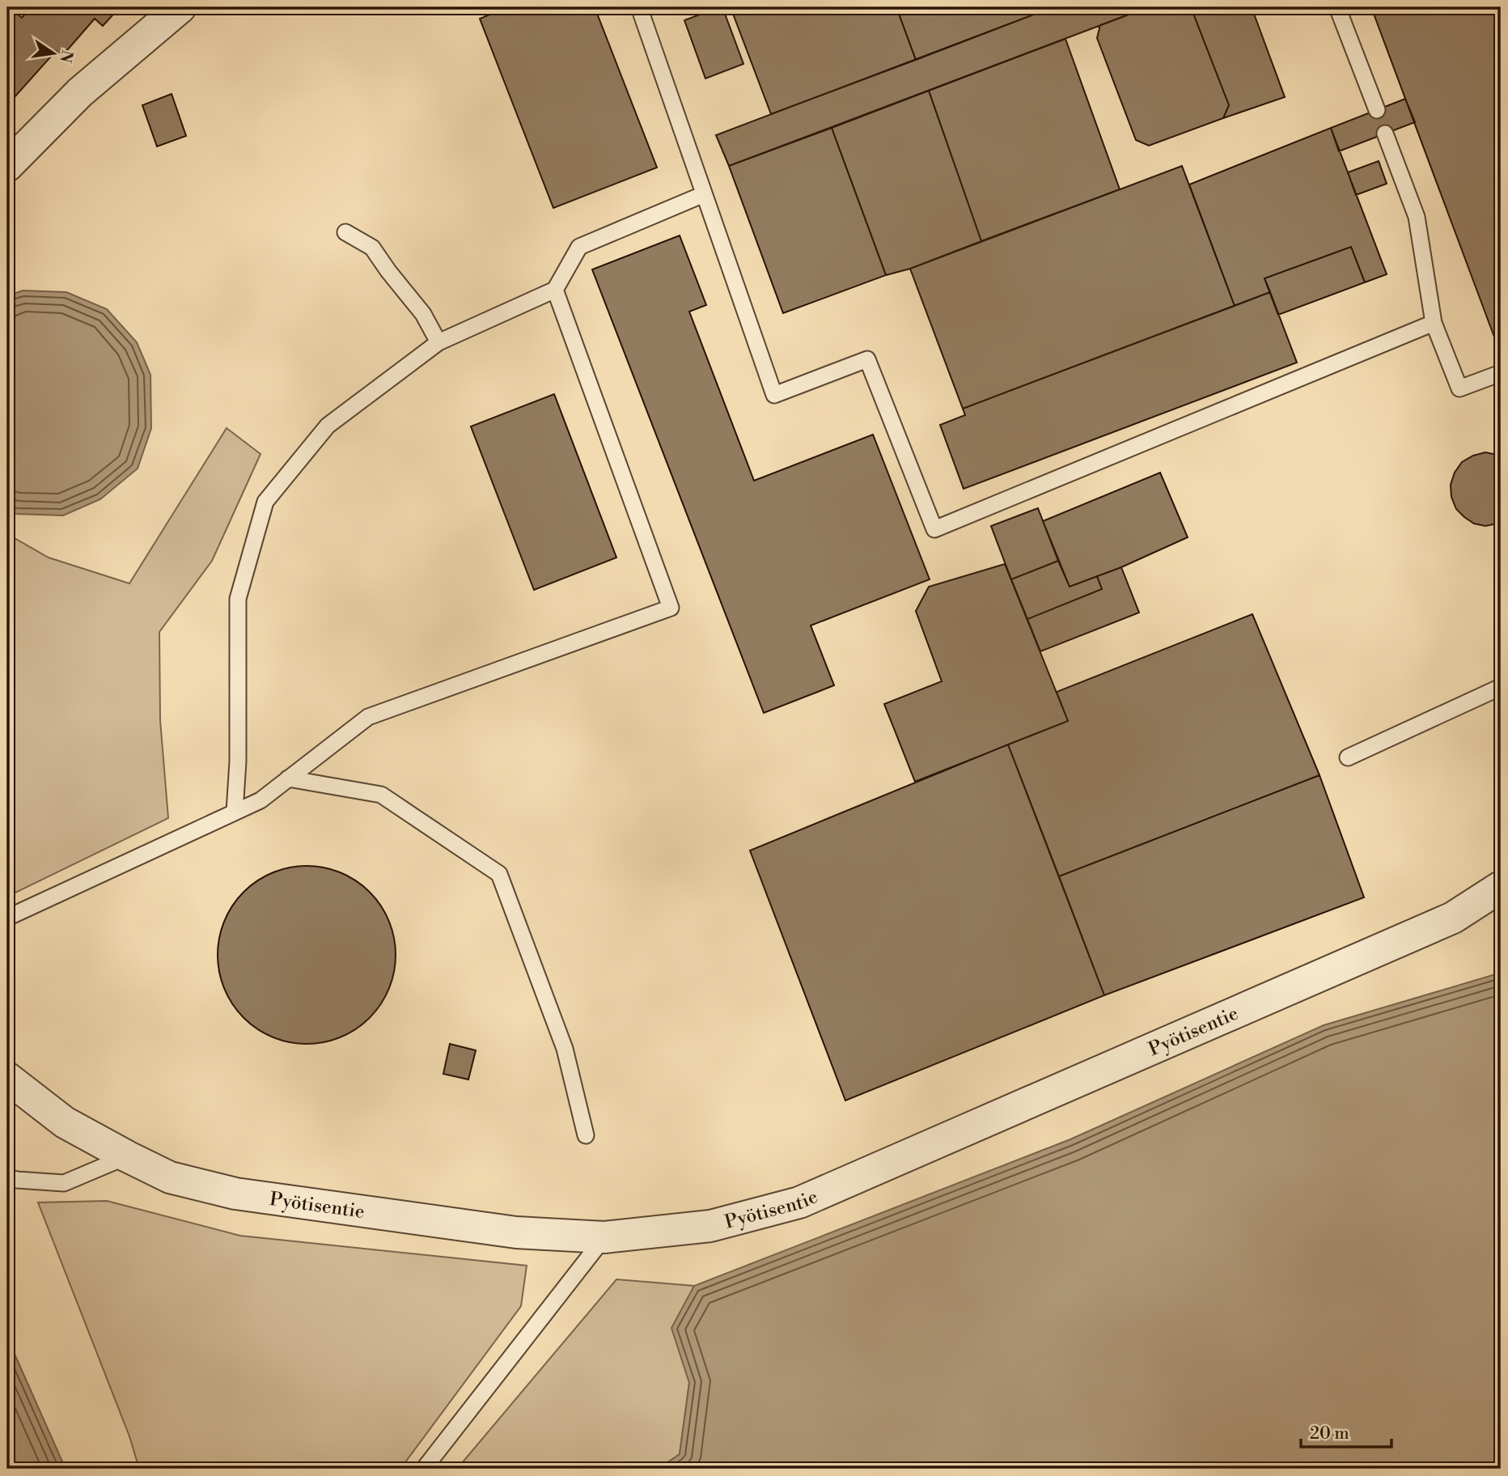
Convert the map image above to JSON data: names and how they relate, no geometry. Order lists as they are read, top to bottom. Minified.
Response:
{"streets":{"street":["Pyötisentie"]},"scale_bar":"20 m","north":"right"}
